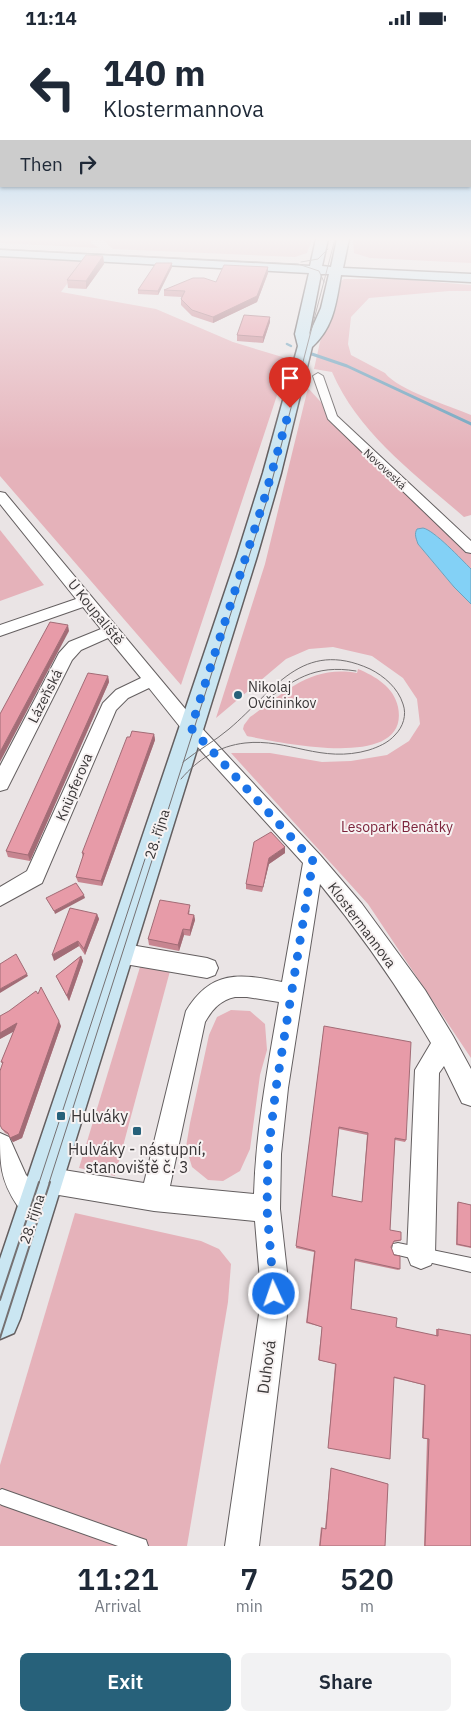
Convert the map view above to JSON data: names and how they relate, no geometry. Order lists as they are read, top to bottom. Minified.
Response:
{"streets":{"main road":["28. října"],"street":["Novoveská","U Koupaliště","Lázeňská","Knüpferova","Klostermannova","Duhová"]},"crossings":[["U Koupaliště","Lázeňská"],["U Koupaliště","Knüpferova"],["U Koupaliště","28. října"],["U Koupaliště","Klostermannova"],["28. října","Klostermannova"],["Klostermannova","Duhová"]],"parks":["Lesopark Benátky"],"places":{"other":["Nikolaj Ovčininkov"],"transit":["Hulváky","Hulváky - nástupní, stanoviště č. 3"]},"page":{"status":"11:14","turn":["140 m","Klostermannova"],"then":"Then","eta":["11:21","Arrival","7","min","520","m"],"buttons":["Exit","Share"]}}
